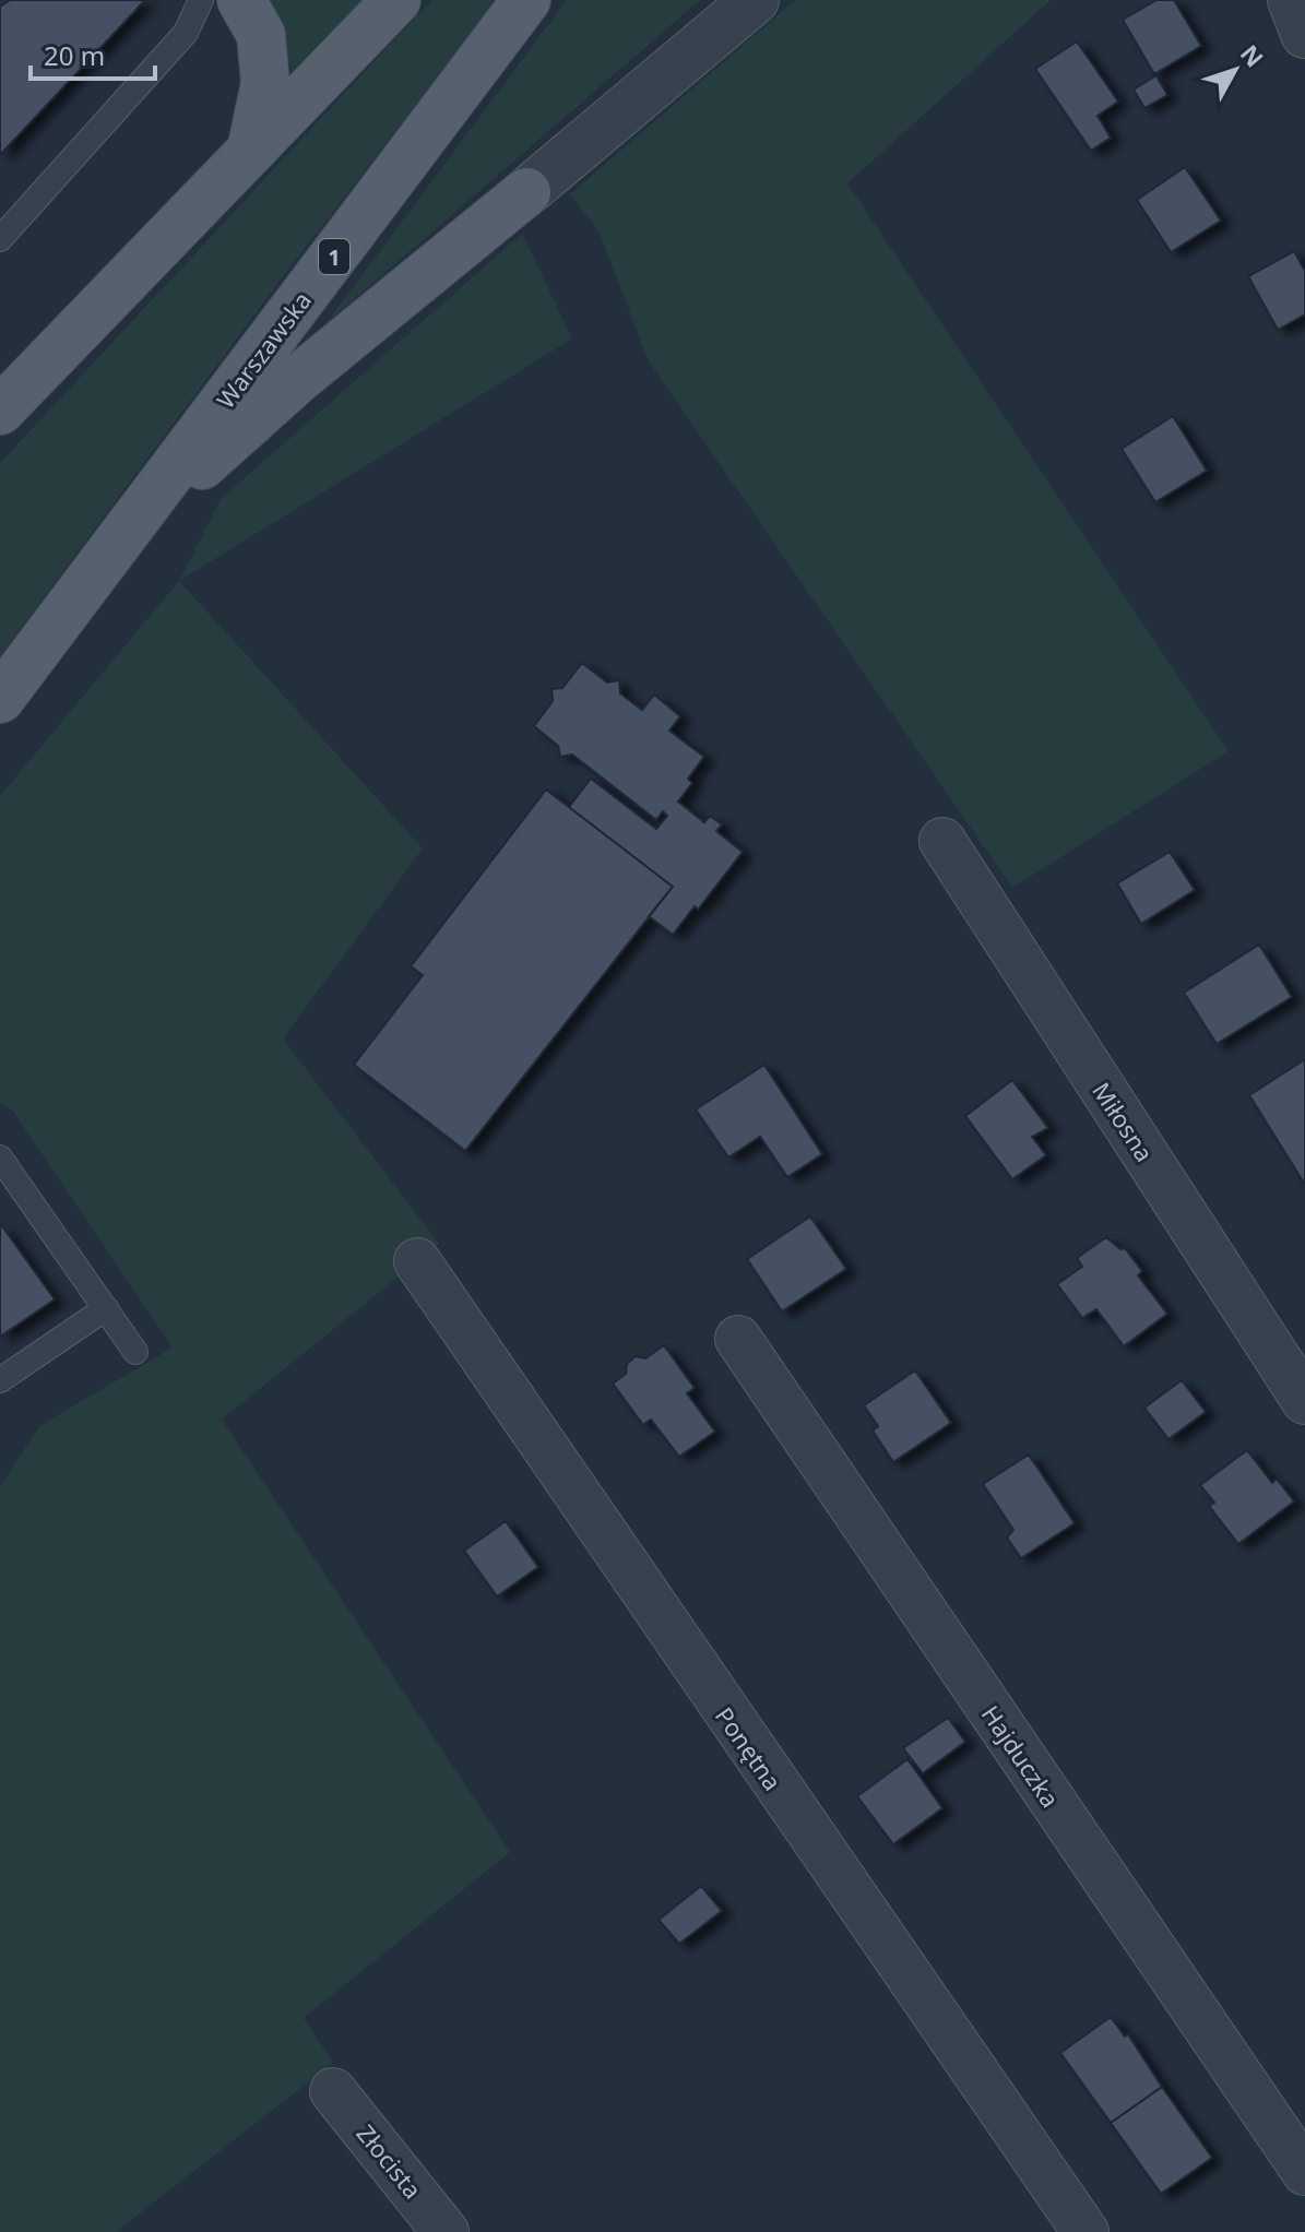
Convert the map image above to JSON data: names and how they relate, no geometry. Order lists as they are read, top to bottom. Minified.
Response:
{"streets":{"main road":["1","Warszawska"],"street":["Miłosna","Ponętna","Hajduczka","Złocista"]},"scale_bar":"20 m","north":"top right"}
